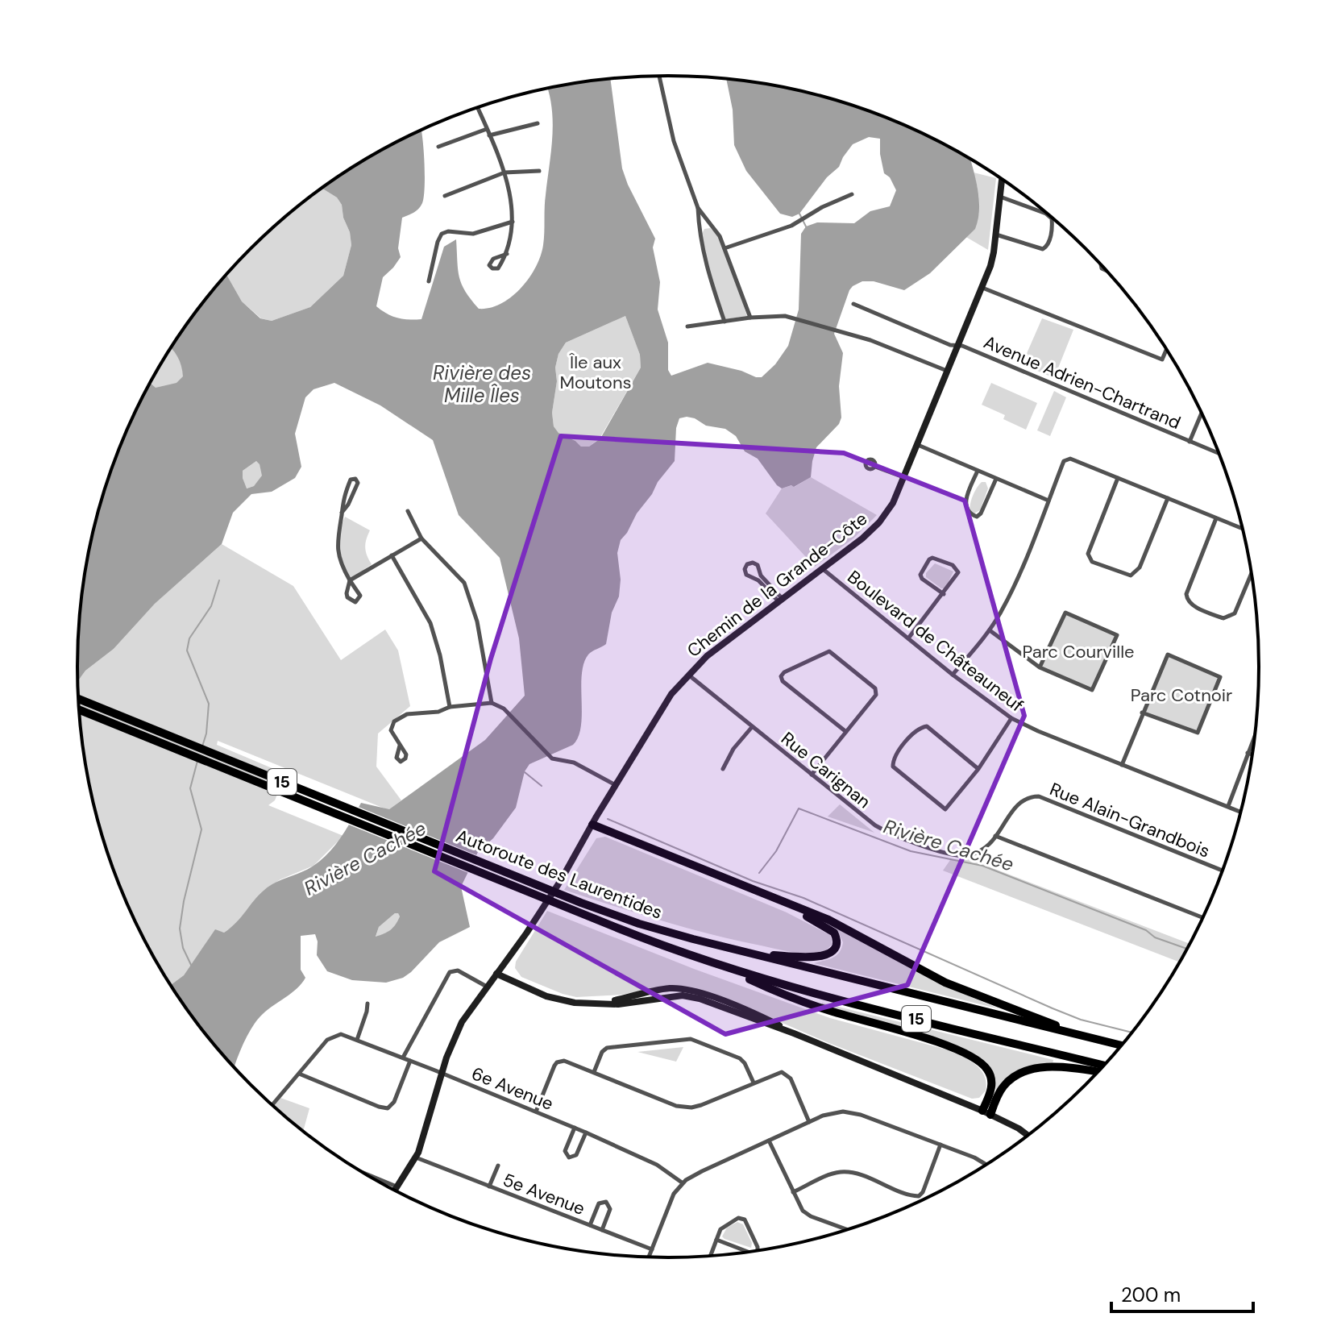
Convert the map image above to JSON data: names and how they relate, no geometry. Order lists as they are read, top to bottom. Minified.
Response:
{"streets":{"highway":["15","Autoroute des Laurentides"],"main road":["Chemin de la Grande-Côte"],"street":["Avenue Adrien-Chartrand","Boulevard de Châteauneuf","Rue Carignan","Rue Alain-Grandbois","6e Avenue","5e Avenue"]},"crossings":[["Avenue Adrien-Chartrand","Chemin de la Grande-Côte"],["Chemin de la Grande-Côte","Boulevard de Châteauneuf"],["Chemin de la Grande-Côte","Rue Carignan"],["Chemin de la Grande-Côte","6e Avenue"],["Chemin de la Grande-Côte","5e Avenue"],["Rue Carignan","Rue Alain-Grandbois"]],"water":["Rivière des Mille Îles","Rivière Cachée"],"parks":["Île aux Moutons","Parc Courville","Parc Cotnoir"],"scale_bar":"200 m"}
